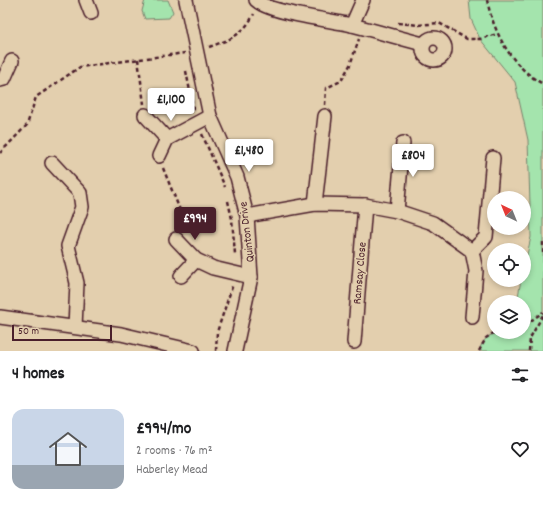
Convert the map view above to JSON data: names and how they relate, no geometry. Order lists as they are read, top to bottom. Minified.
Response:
{"streets":{"street":["Quinton Drive","Ramsay Close"]},"scale_bar":"50 m","north":"top left","page":{"price":["£1,100","£1,480","£804","£994"],"scale":"50 m","heading":"4 homes","list":[{"name":"£994/mo","note":"2 rooms · 76 m² · Haberley Mead"}]}}
